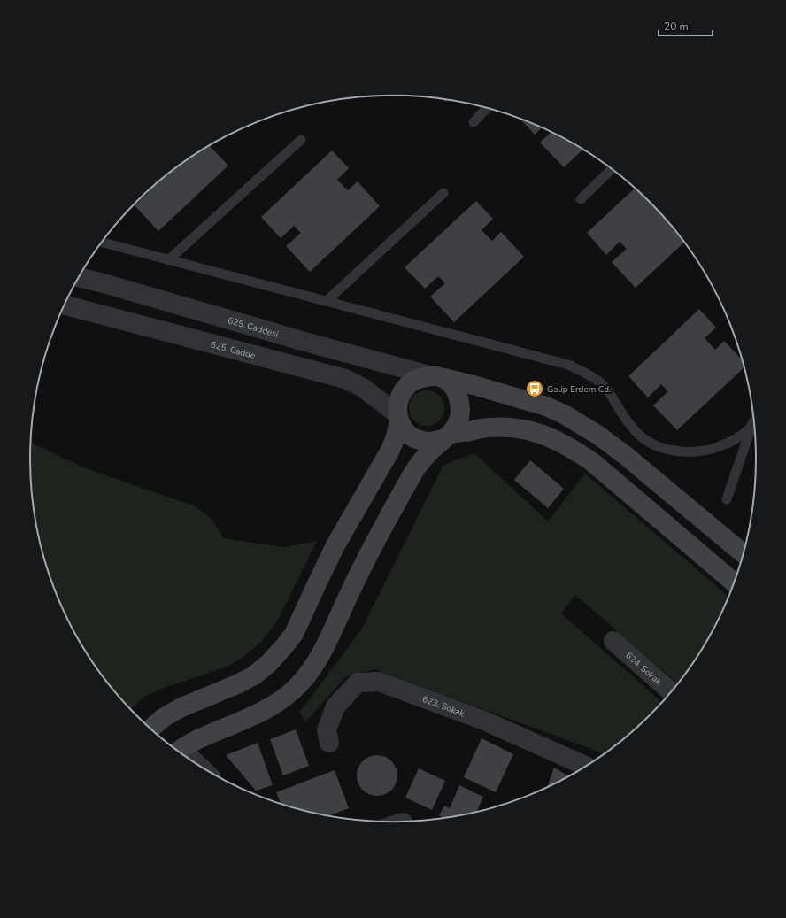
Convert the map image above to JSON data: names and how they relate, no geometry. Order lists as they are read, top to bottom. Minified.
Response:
{"streets":{"street":["625. Caddesi","625. Cadde","624. Sokak","623. Sokak"]},"crossings":[["625. Caddesi","625. Cadde"]],"places":{"bus stop":["Galip Erdem Cd."]},"scale_bar":"20 m"}
